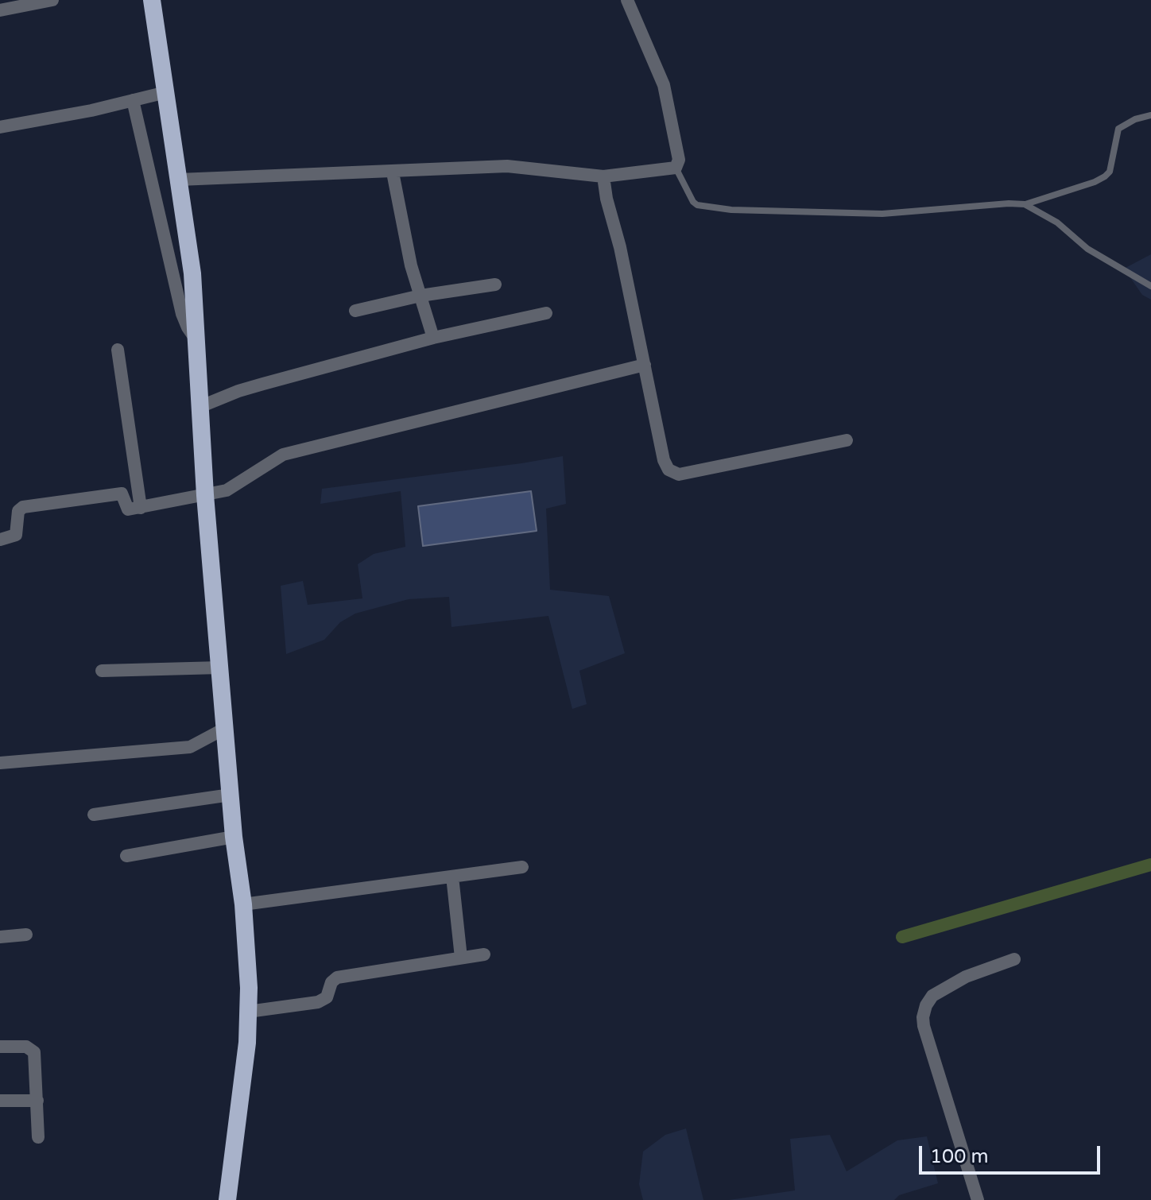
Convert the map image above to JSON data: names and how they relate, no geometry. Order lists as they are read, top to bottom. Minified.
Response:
{"scale_bar":"100 m"}
